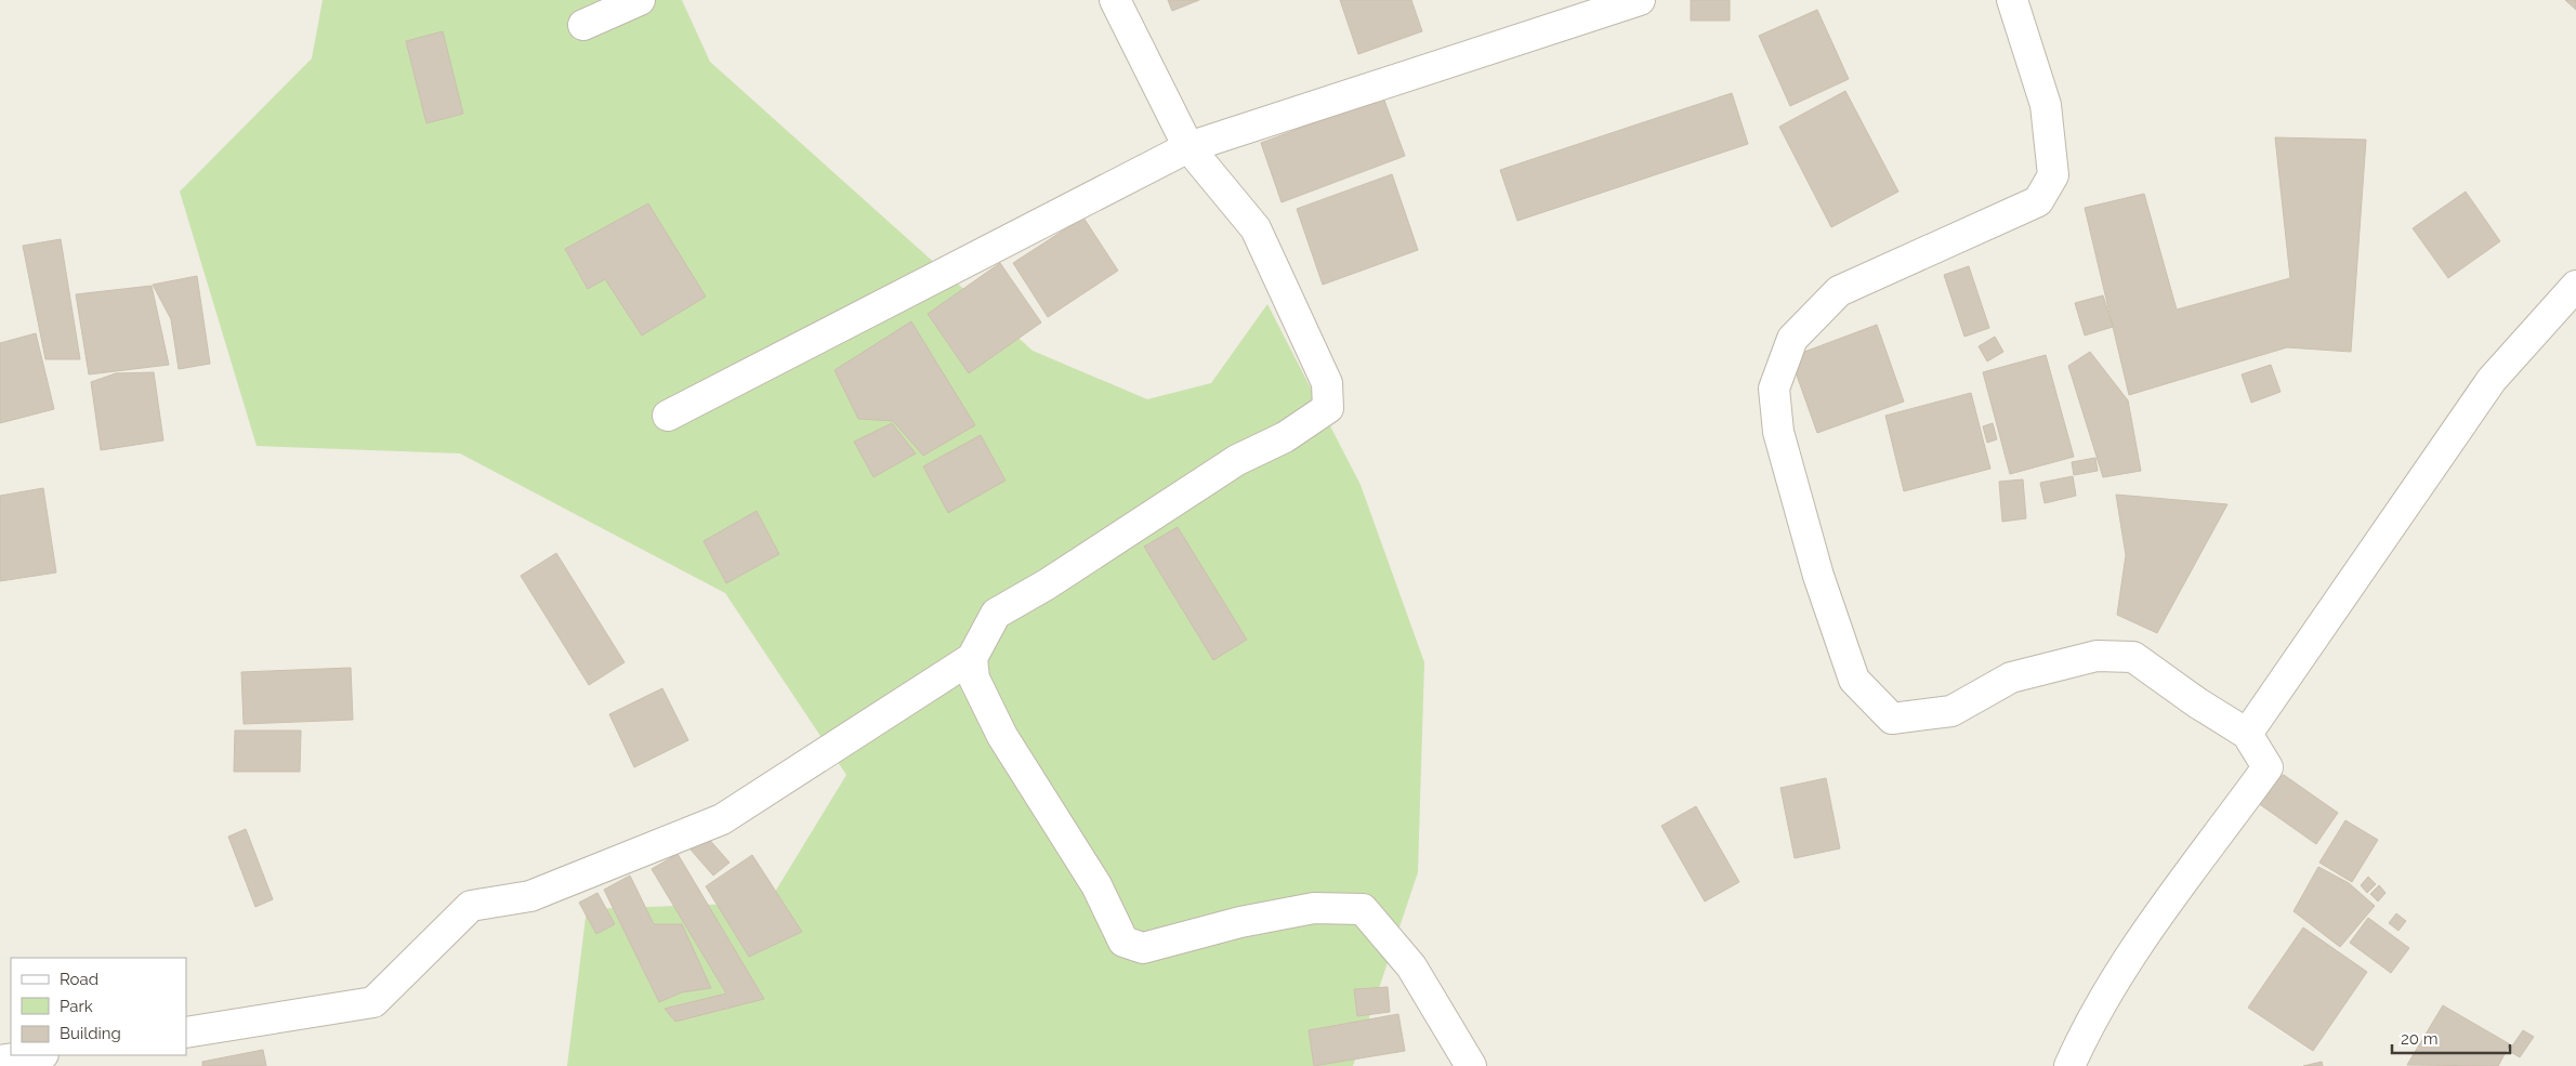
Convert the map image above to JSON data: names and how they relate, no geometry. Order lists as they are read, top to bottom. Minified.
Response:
{"legend":["Road","Park","Building"],"scale_bar":"20 m"}
